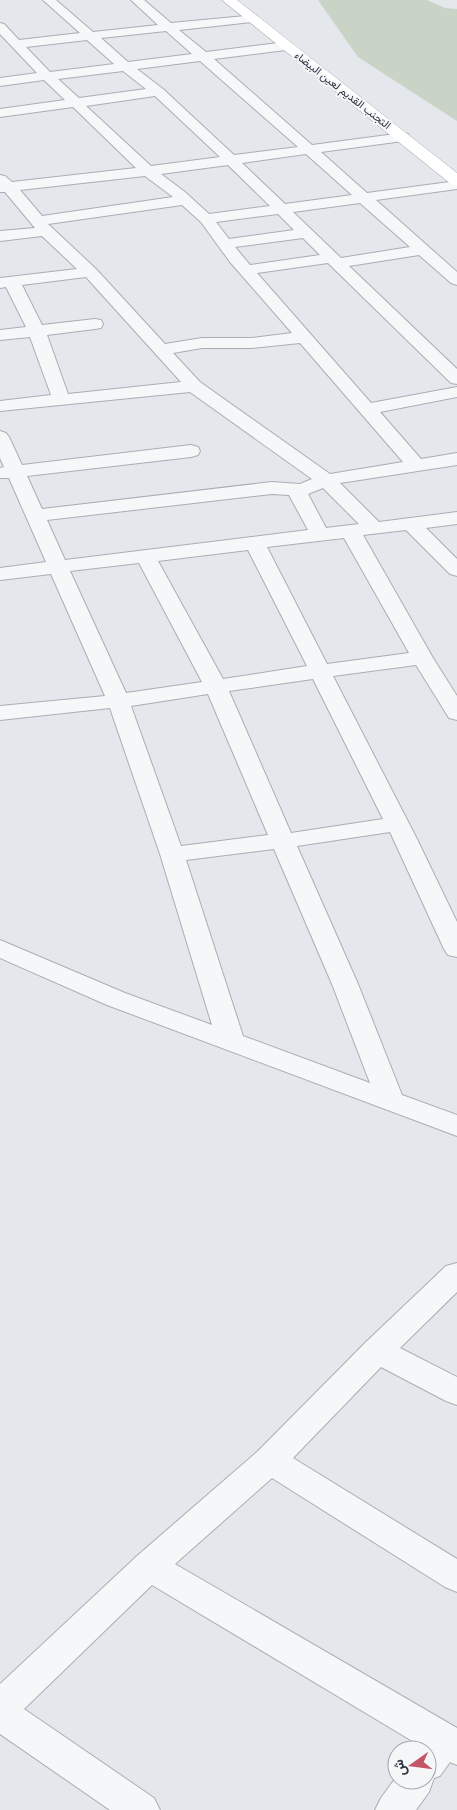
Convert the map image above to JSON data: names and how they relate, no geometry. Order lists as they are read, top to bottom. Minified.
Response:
{"streets":{"main road":["التجنب القديم لعين البيضاء"]},"north":"left"}
